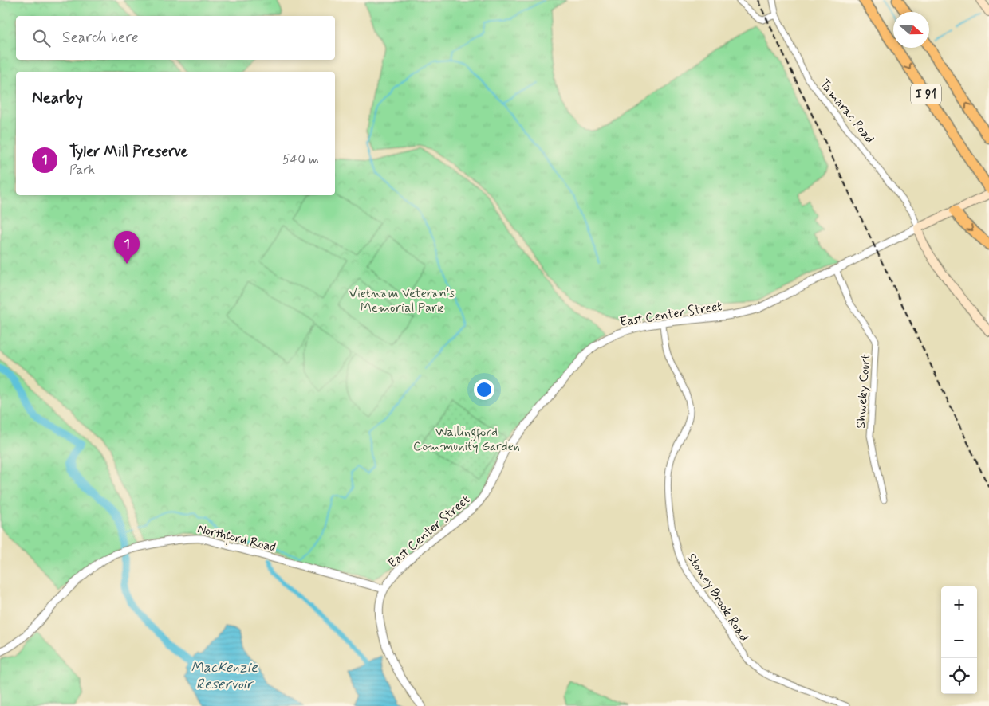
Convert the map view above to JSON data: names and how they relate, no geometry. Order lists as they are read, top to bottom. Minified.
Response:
{"streets":{"highway":["I 91"],"main road":["East Center Street"],"street":["Tamarac Road","Shweky Court","Northford Road","Stoney Brook Road"]},"crossings":[["Tamarac Road","East Center Street"],["East Center Street","Shweky Court"],["East Center Street","Northford Road"],["East Center Street","Stoney Brook Road"]],"water":["MacKenzie Reservoir"],"parks":["Vietnam Veteran's Memorial Park","Wallingford Community Garden"],"north":"right","page":{"search":"Search here","heading":"Nearby","list":[{"mark":"1","name":"Tyler Mill Preserve","note":"Park","value":"540 m"}],"pins":"1","map_buttons":["+","−"]}}
